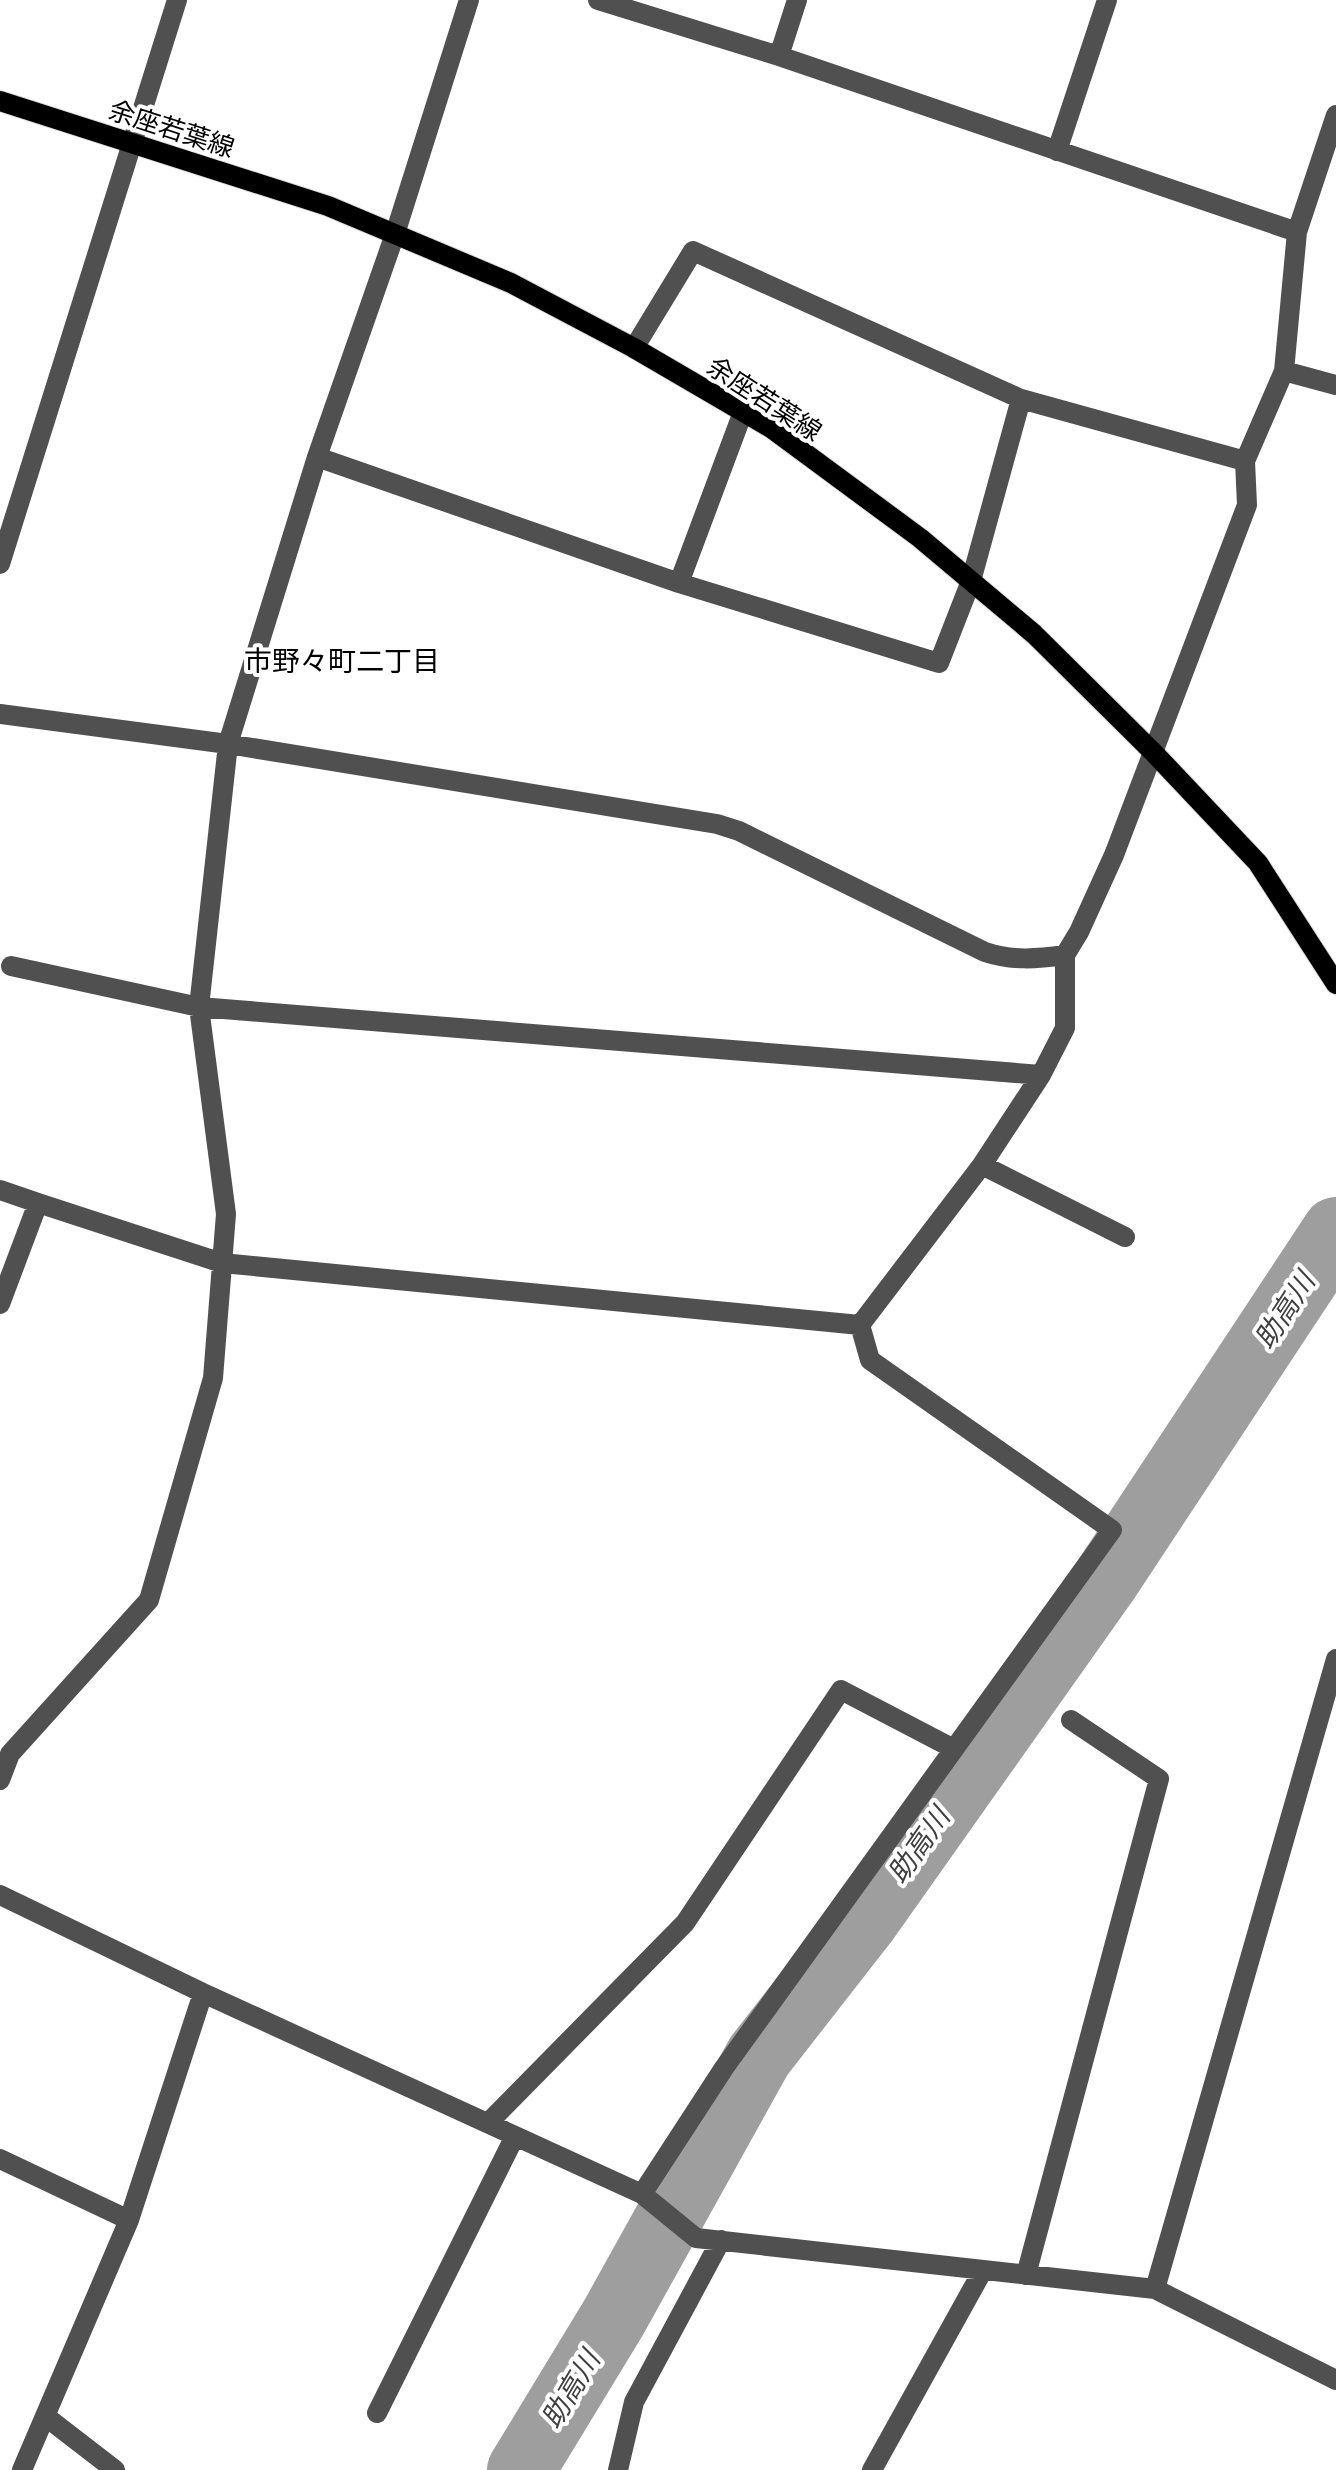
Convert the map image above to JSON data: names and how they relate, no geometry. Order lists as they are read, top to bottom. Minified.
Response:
{"streets":{"main road":["余座若葉線"]},"districts":["市野々町二丁目"],"water":["助高川"]}
